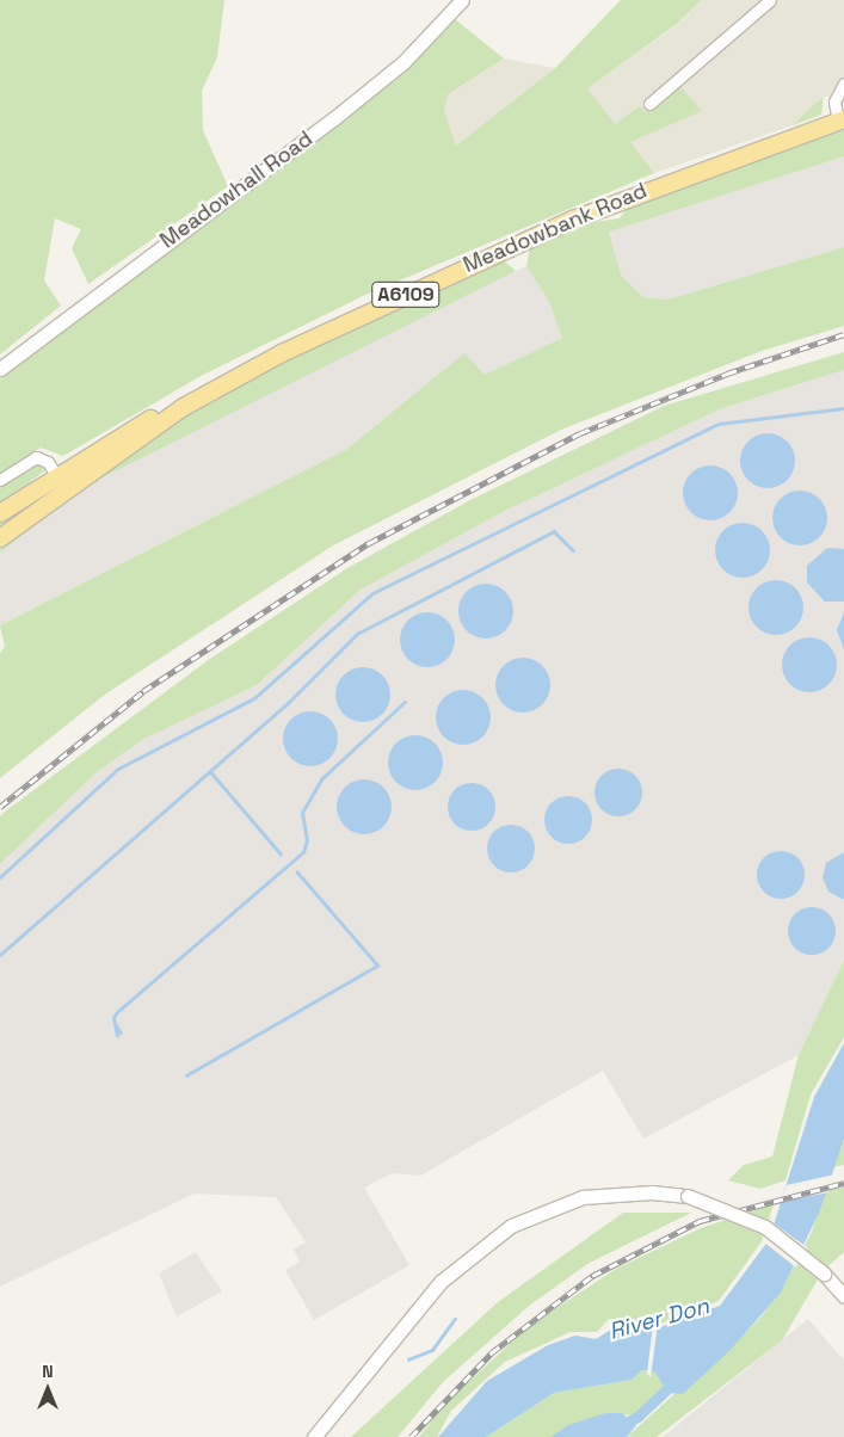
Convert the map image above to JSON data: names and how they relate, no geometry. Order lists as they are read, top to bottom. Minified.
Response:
{"streets":{"main road":["Meadowbank Road","A6109"],"street":["Meadowhall Road"]},"crossings":[["Meadowbank Road","A6109"]],"water":["River Don"],"north":"top"}
